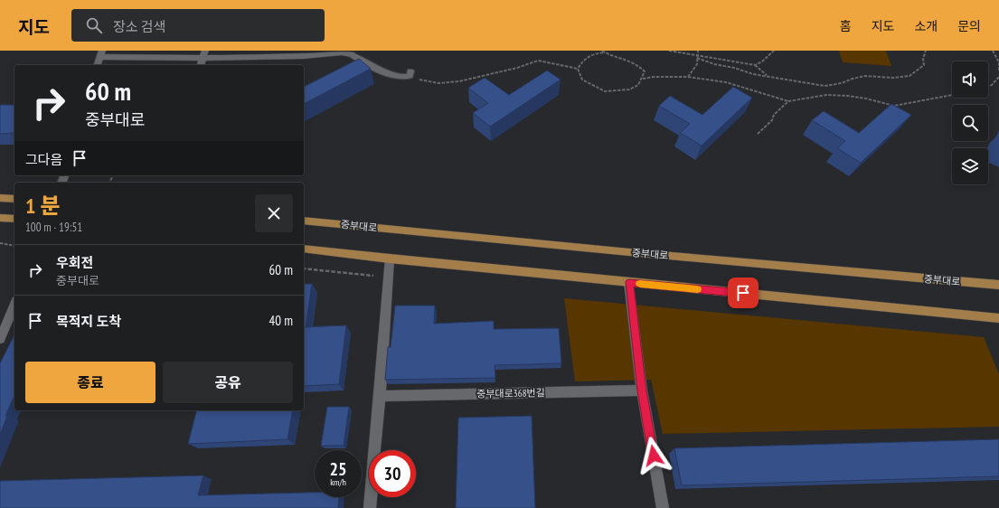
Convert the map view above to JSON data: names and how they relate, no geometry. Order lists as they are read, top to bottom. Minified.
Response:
{"streets":{"main road":["중부대로"],"street":["중부대로368번길"]},"page":{"header":"지도","search":"장소 검색","nav":["홈","지도","소개","문의"],"turn":["60 m","중부대로"],"then":"그다음","heading":["1 분","100 m · 19:51"],"list":[{"name":"우회전","note":"중부대로","value":"60 m"},{"name":"목적지 도착","value":"40 m"}],"buttons":["종료","공유"],"speed":"25 km/h","limit":"30"}}
